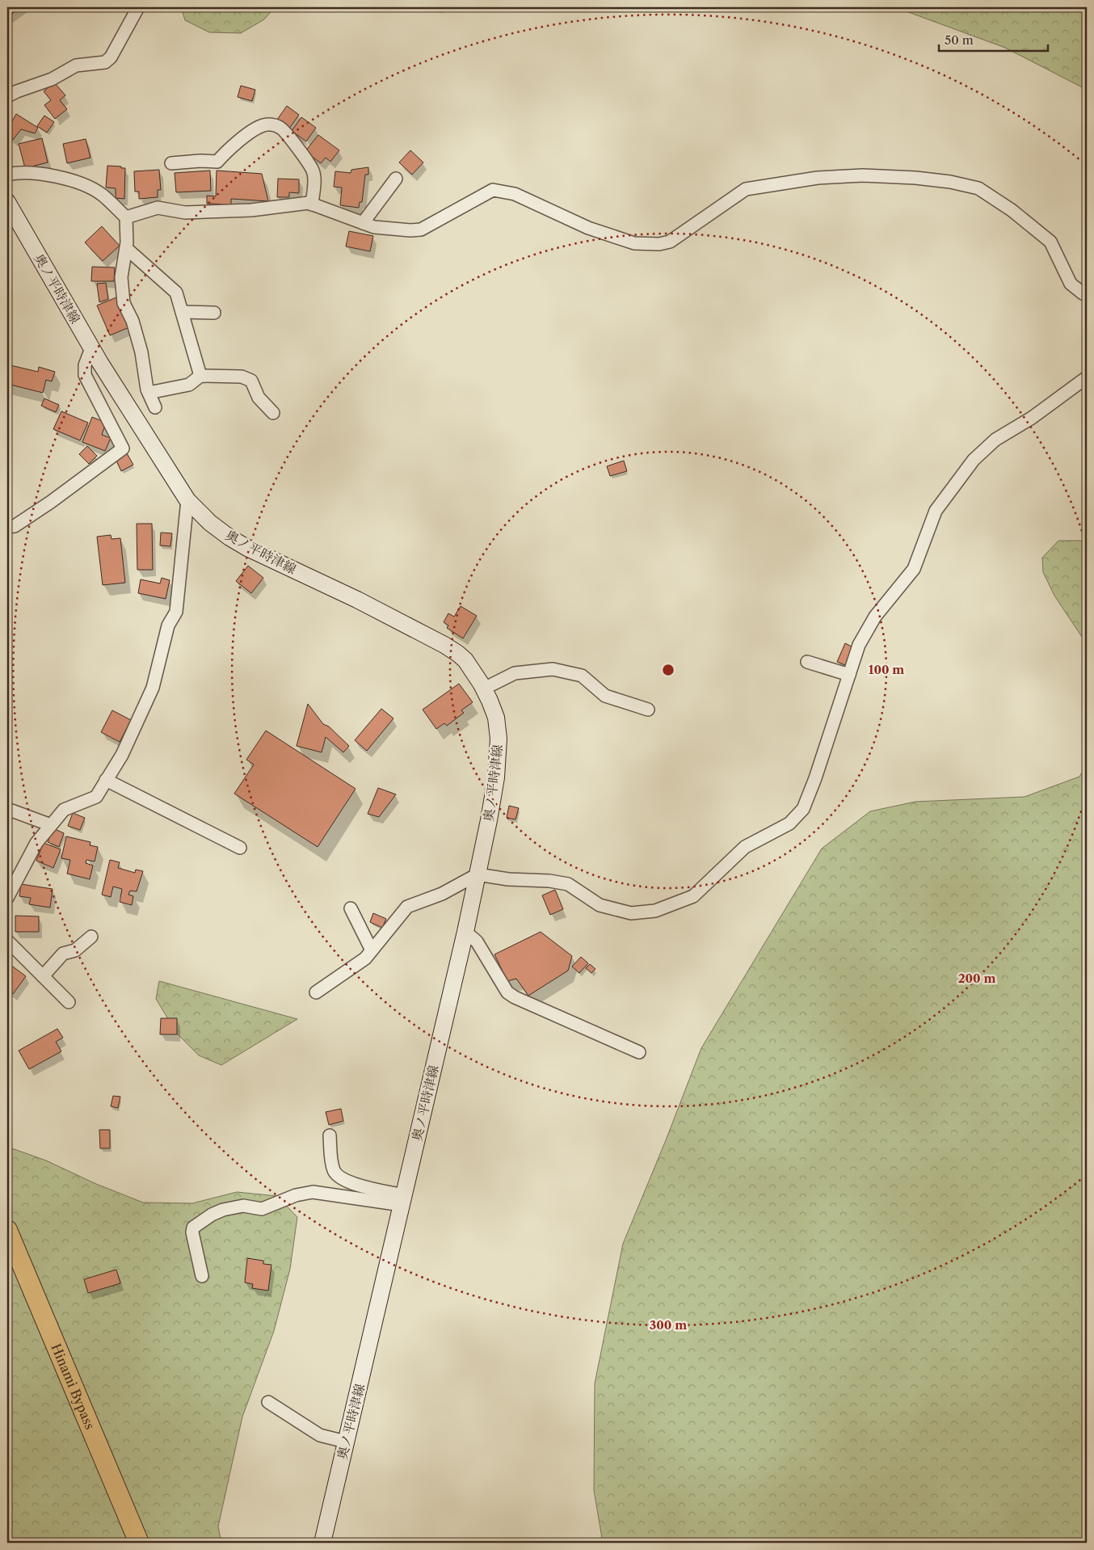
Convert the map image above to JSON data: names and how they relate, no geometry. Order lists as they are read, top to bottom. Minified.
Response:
{"streets":{"highway":["Hinami Bypass"],"main road":["奥ノ平時津線"]},"scale_bar":"50 m","rings":["100 m","200 m","300 m"]}
